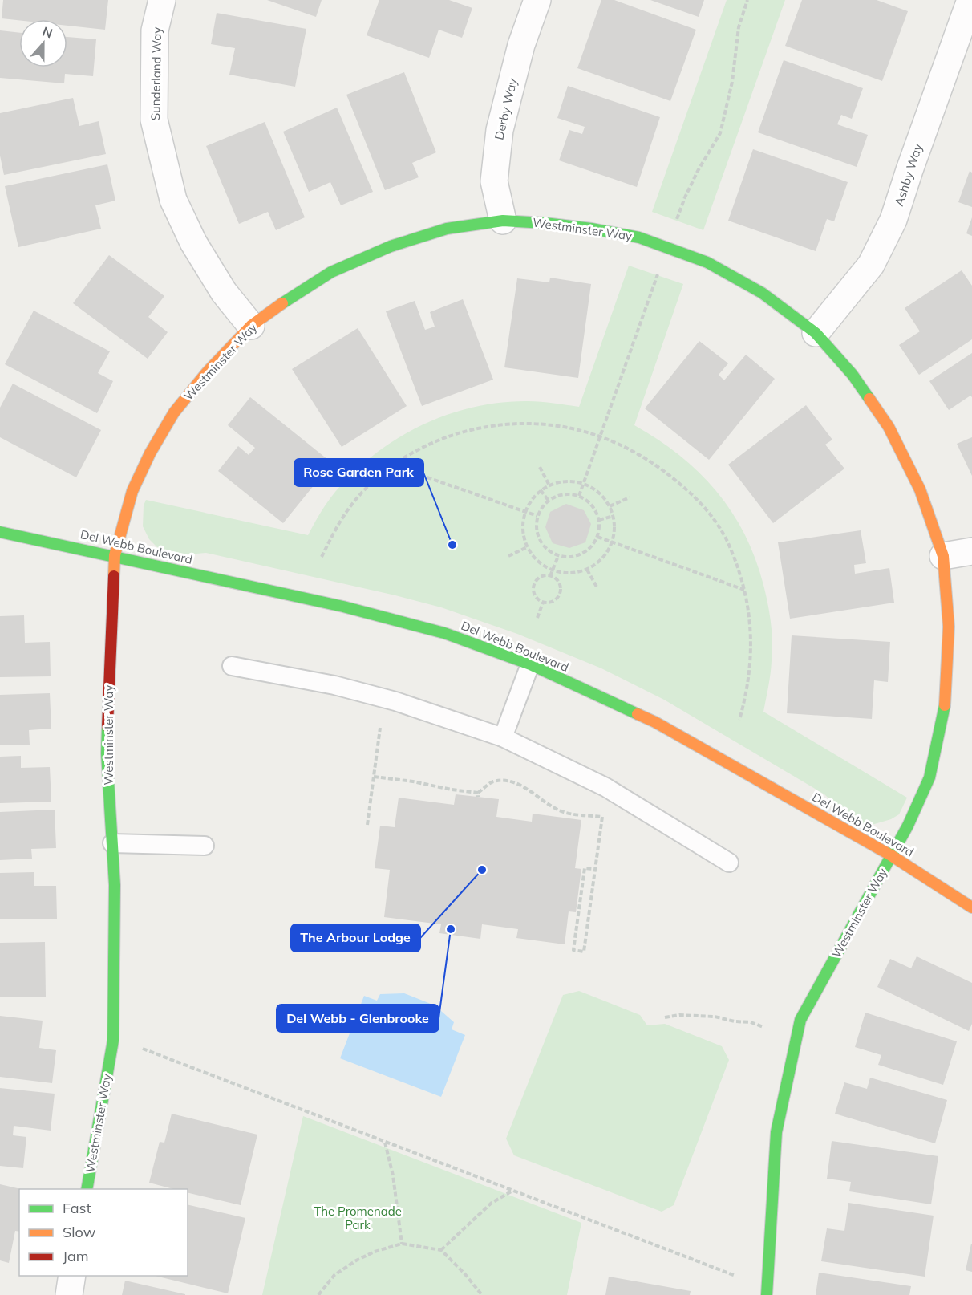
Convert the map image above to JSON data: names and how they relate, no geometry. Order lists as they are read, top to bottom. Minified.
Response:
{"streets":{"street":["Sunderland Way","Derby Way","Ashby Way","Westminster Way","Del Webb Boulevard"]},"crossings":[["Sunderland Way","Westminster Way"],["Derby Way","Westminster Way"],["Ashby Way","Westminster Way"],["Westminster Way","Del Webb Boulevard"]],"parks":["The Promenade Park"],"places":["Rose Garden Park","The Arbour Lodge","Del Webb - Glenbrooke"],"legend":["Fast","Slow","Jam"],"north":"top"}
